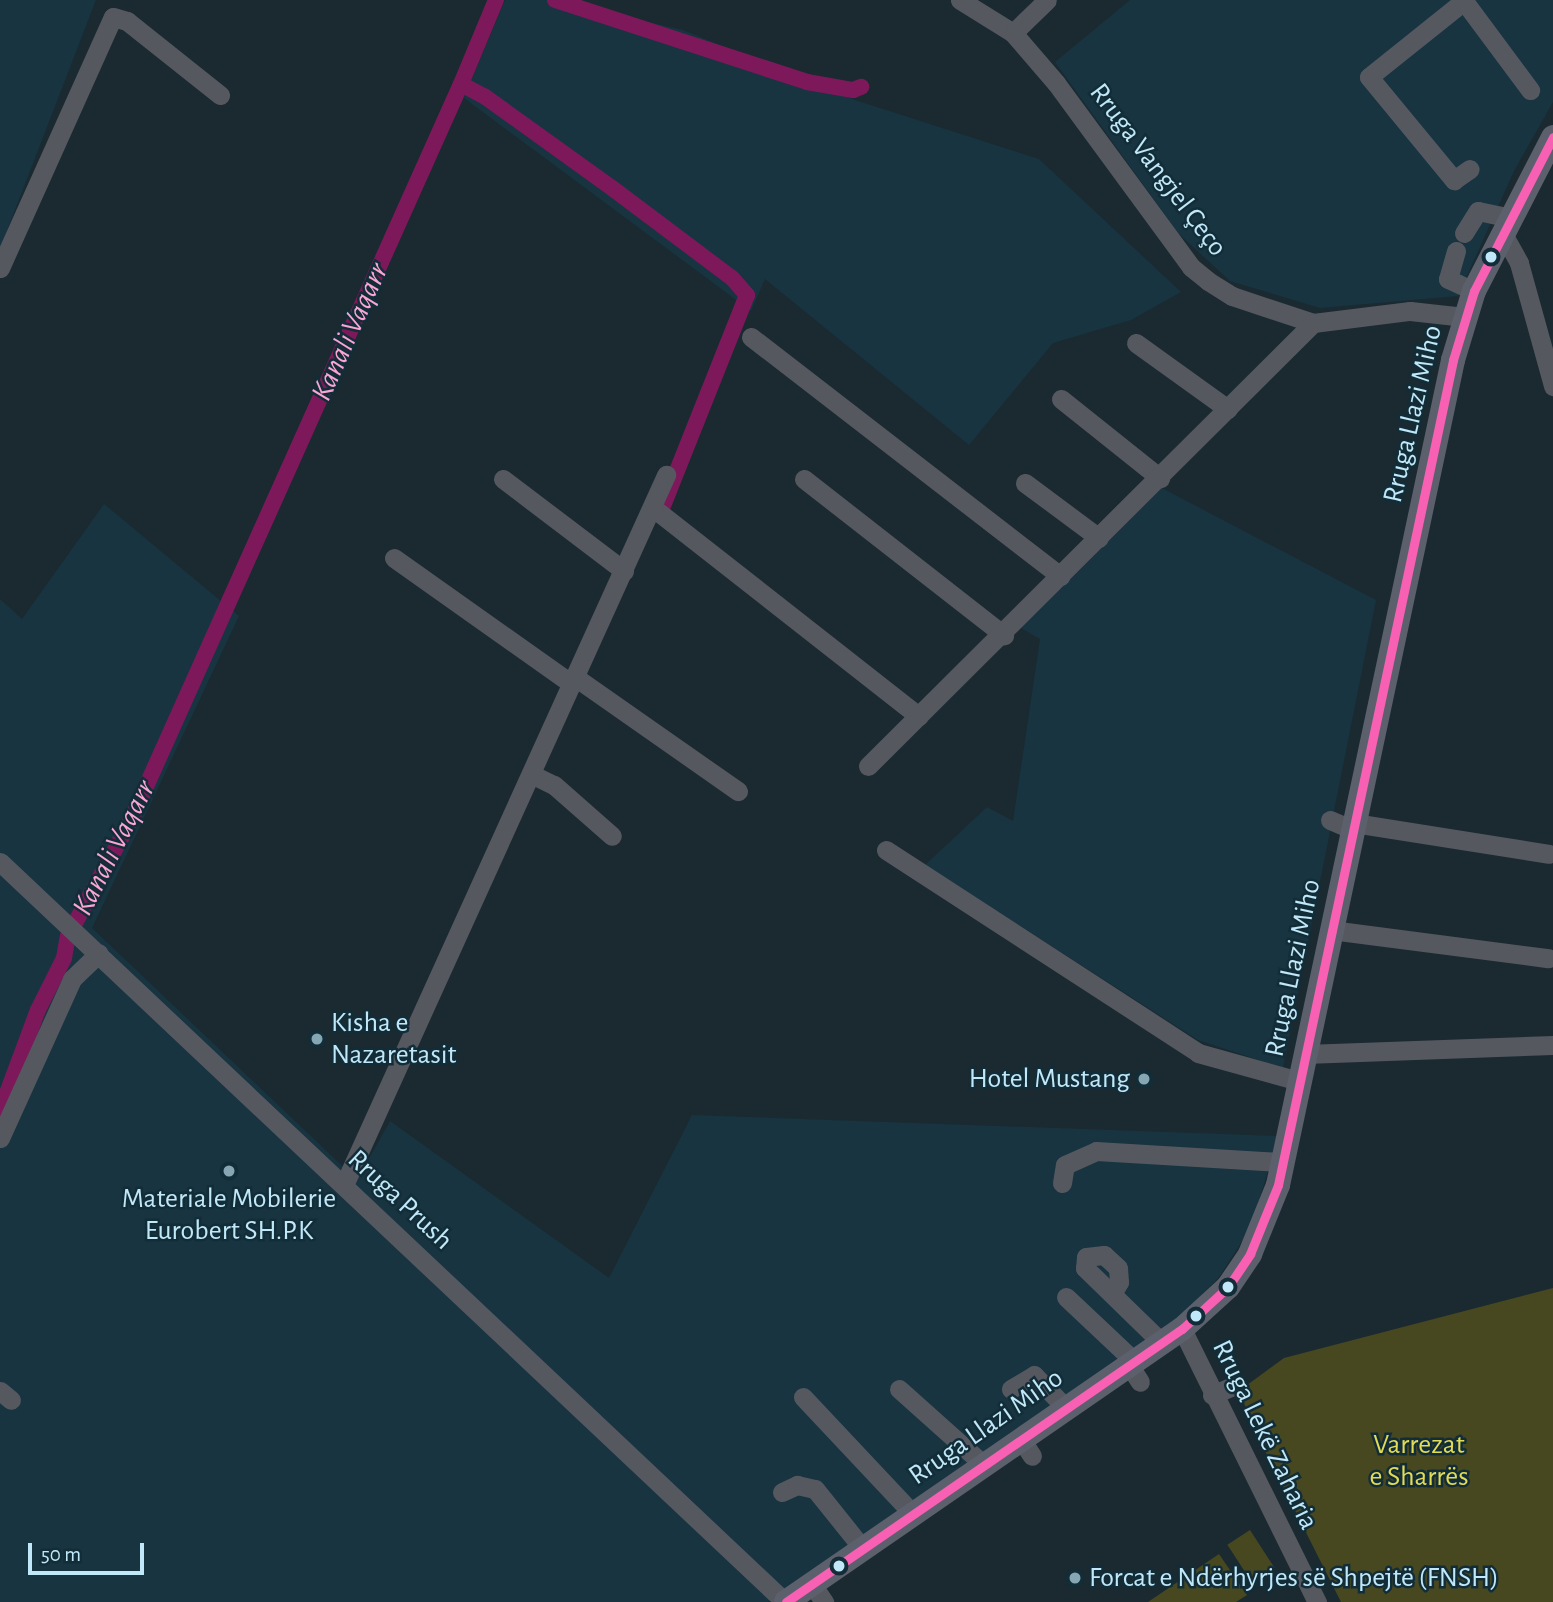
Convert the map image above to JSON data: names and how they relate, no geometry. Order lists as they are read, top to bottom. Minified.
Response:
{"streets":{"main road":["Rruga Llazi Miho"],"street":["Rruga Vangjel Çeço","Rruga Prush","Rruga Lekë Zaharia"]},"crossings":[["Rruga Vangjel Çeço","Rruga Llazi Miho"],["Rruga Llazi Miho","Rruga Prush"],["Rruga Llazi Miho","Rruga Lekë Zaharia"]],"water":["Kanali Vaqarr"],"parks":["Varrezat e Sharrës"],"places":["Kisha e Nazaretasit","Hotel Mustang","Materiale Mobilerie Eurobert SH.P.K","Forcat e Ndërhyrjes së Shpejtë (FNSH)"],"scale_bar":"50 m"}
